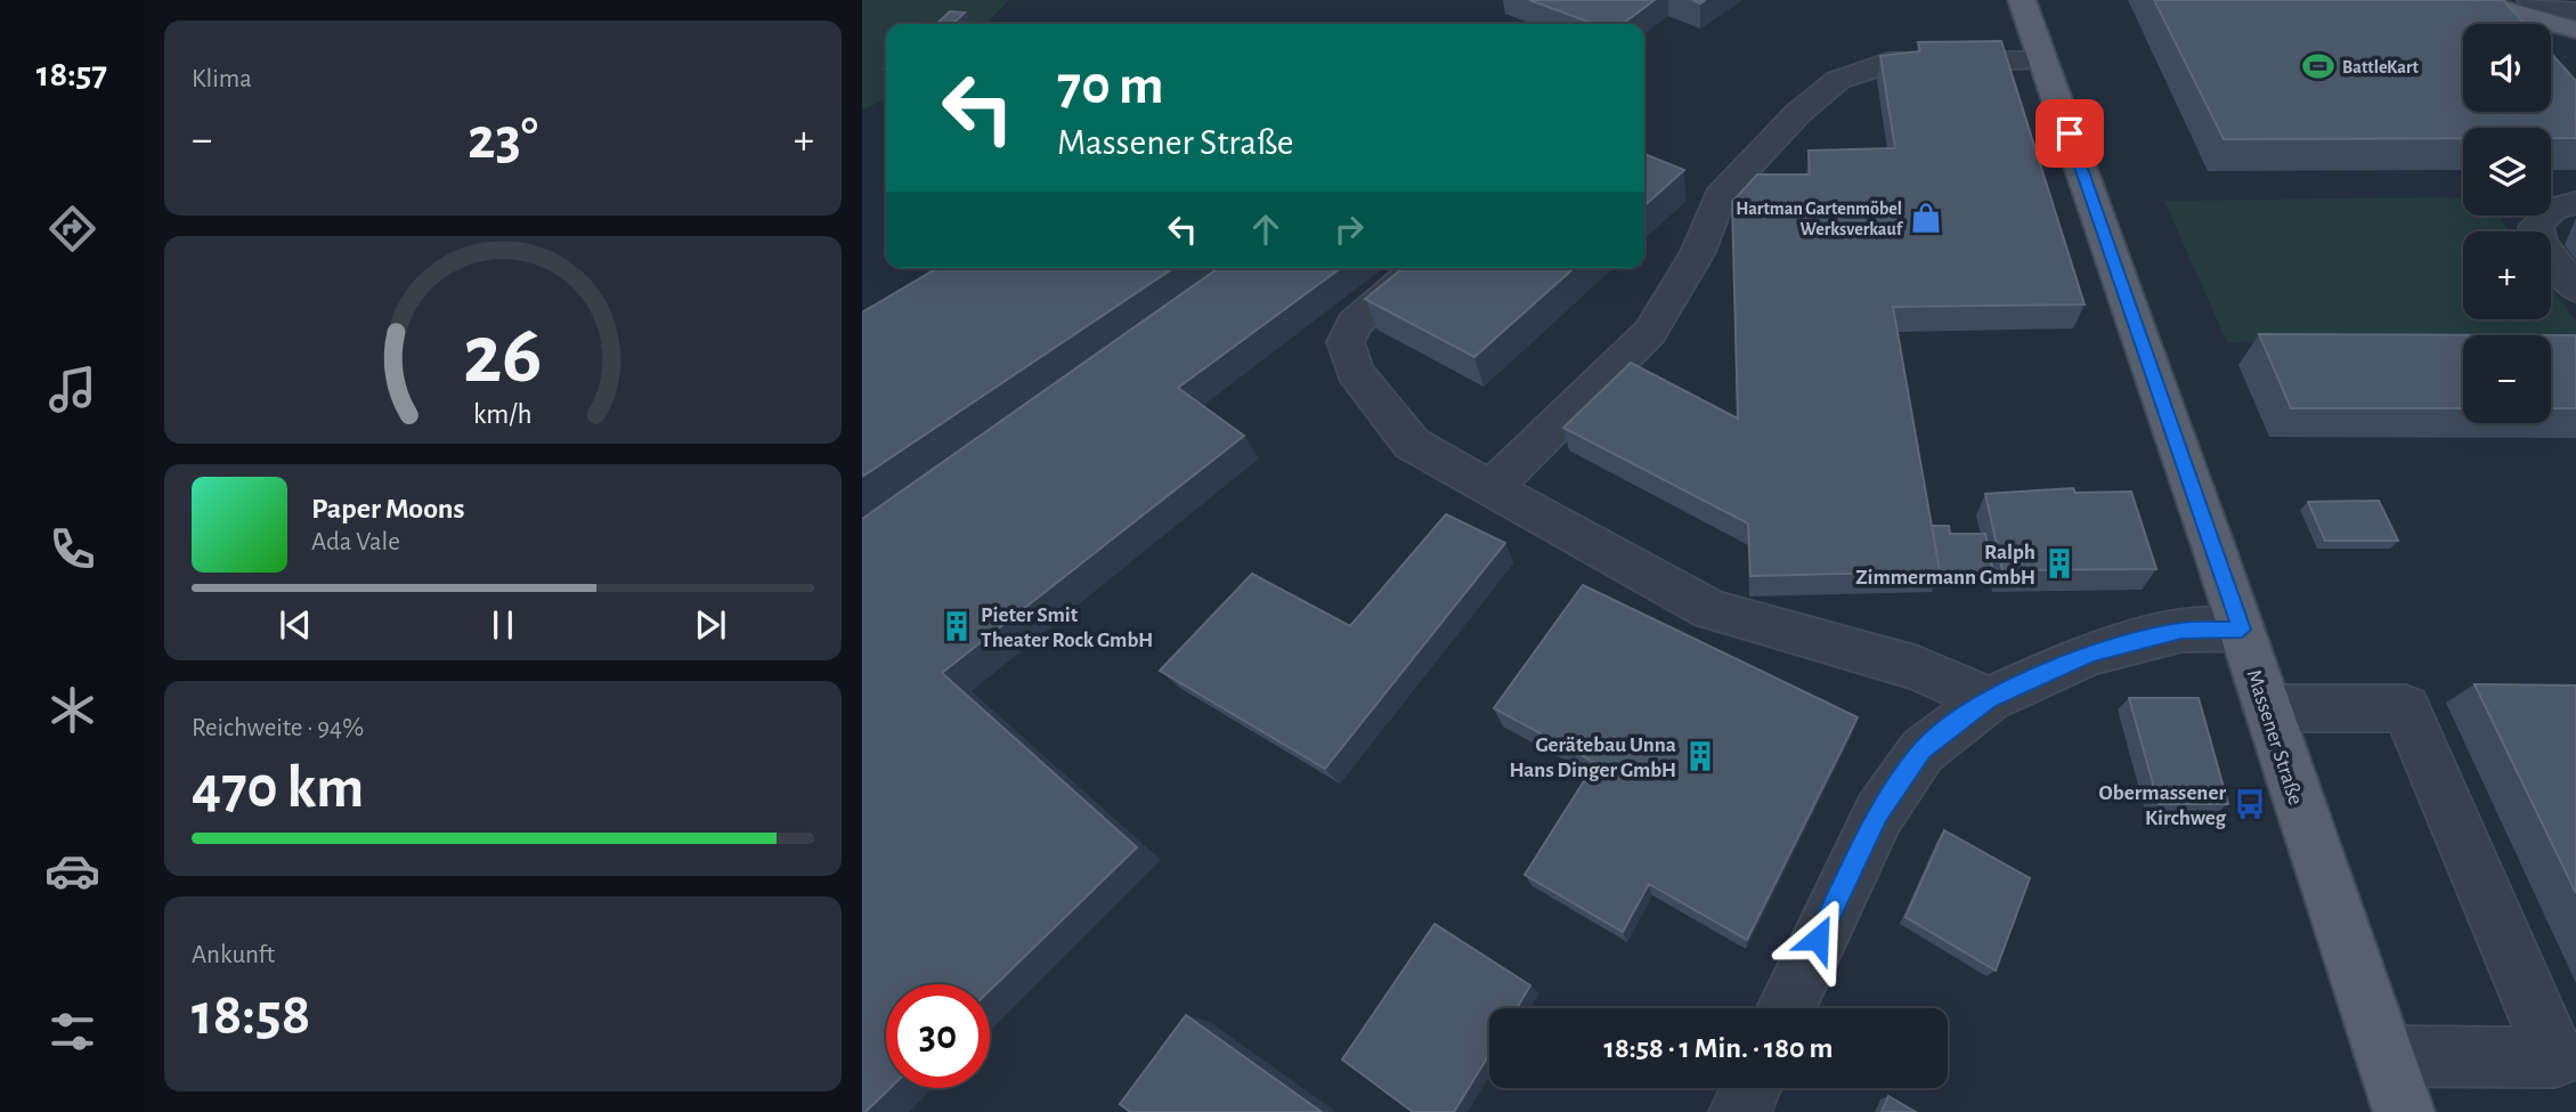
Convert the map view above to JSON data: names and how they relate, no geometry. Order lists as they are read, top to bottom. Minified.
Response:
{"streets":{"main road":["Massener Straße"]},"places":{"sports":["BattleKart"],"shop":["Hartman Gartenmöbel Werksverkauf"],"building":["Ralph Zimmermann GmbH","Pieter Smit Theater Rock GmbH","Gerätebau Unna Hans Dinger GmbH"],"bus stop":["Obermassener Kirchweg"]},"page":{"tabs":"18:57","tile":["Klima",["Reichweite · 94%","470 km"],["Ankunft","18:58"]],"map_buttons":["+","−"],"turn":["70 m","Massener Straße"],"heat":["−","23°","+"],"song":["Paper Moons","Ada Vale"],"limit":"30","trip":"18:58 · 1 Min. · 180 m","gauge":["26","km/h"]}}
